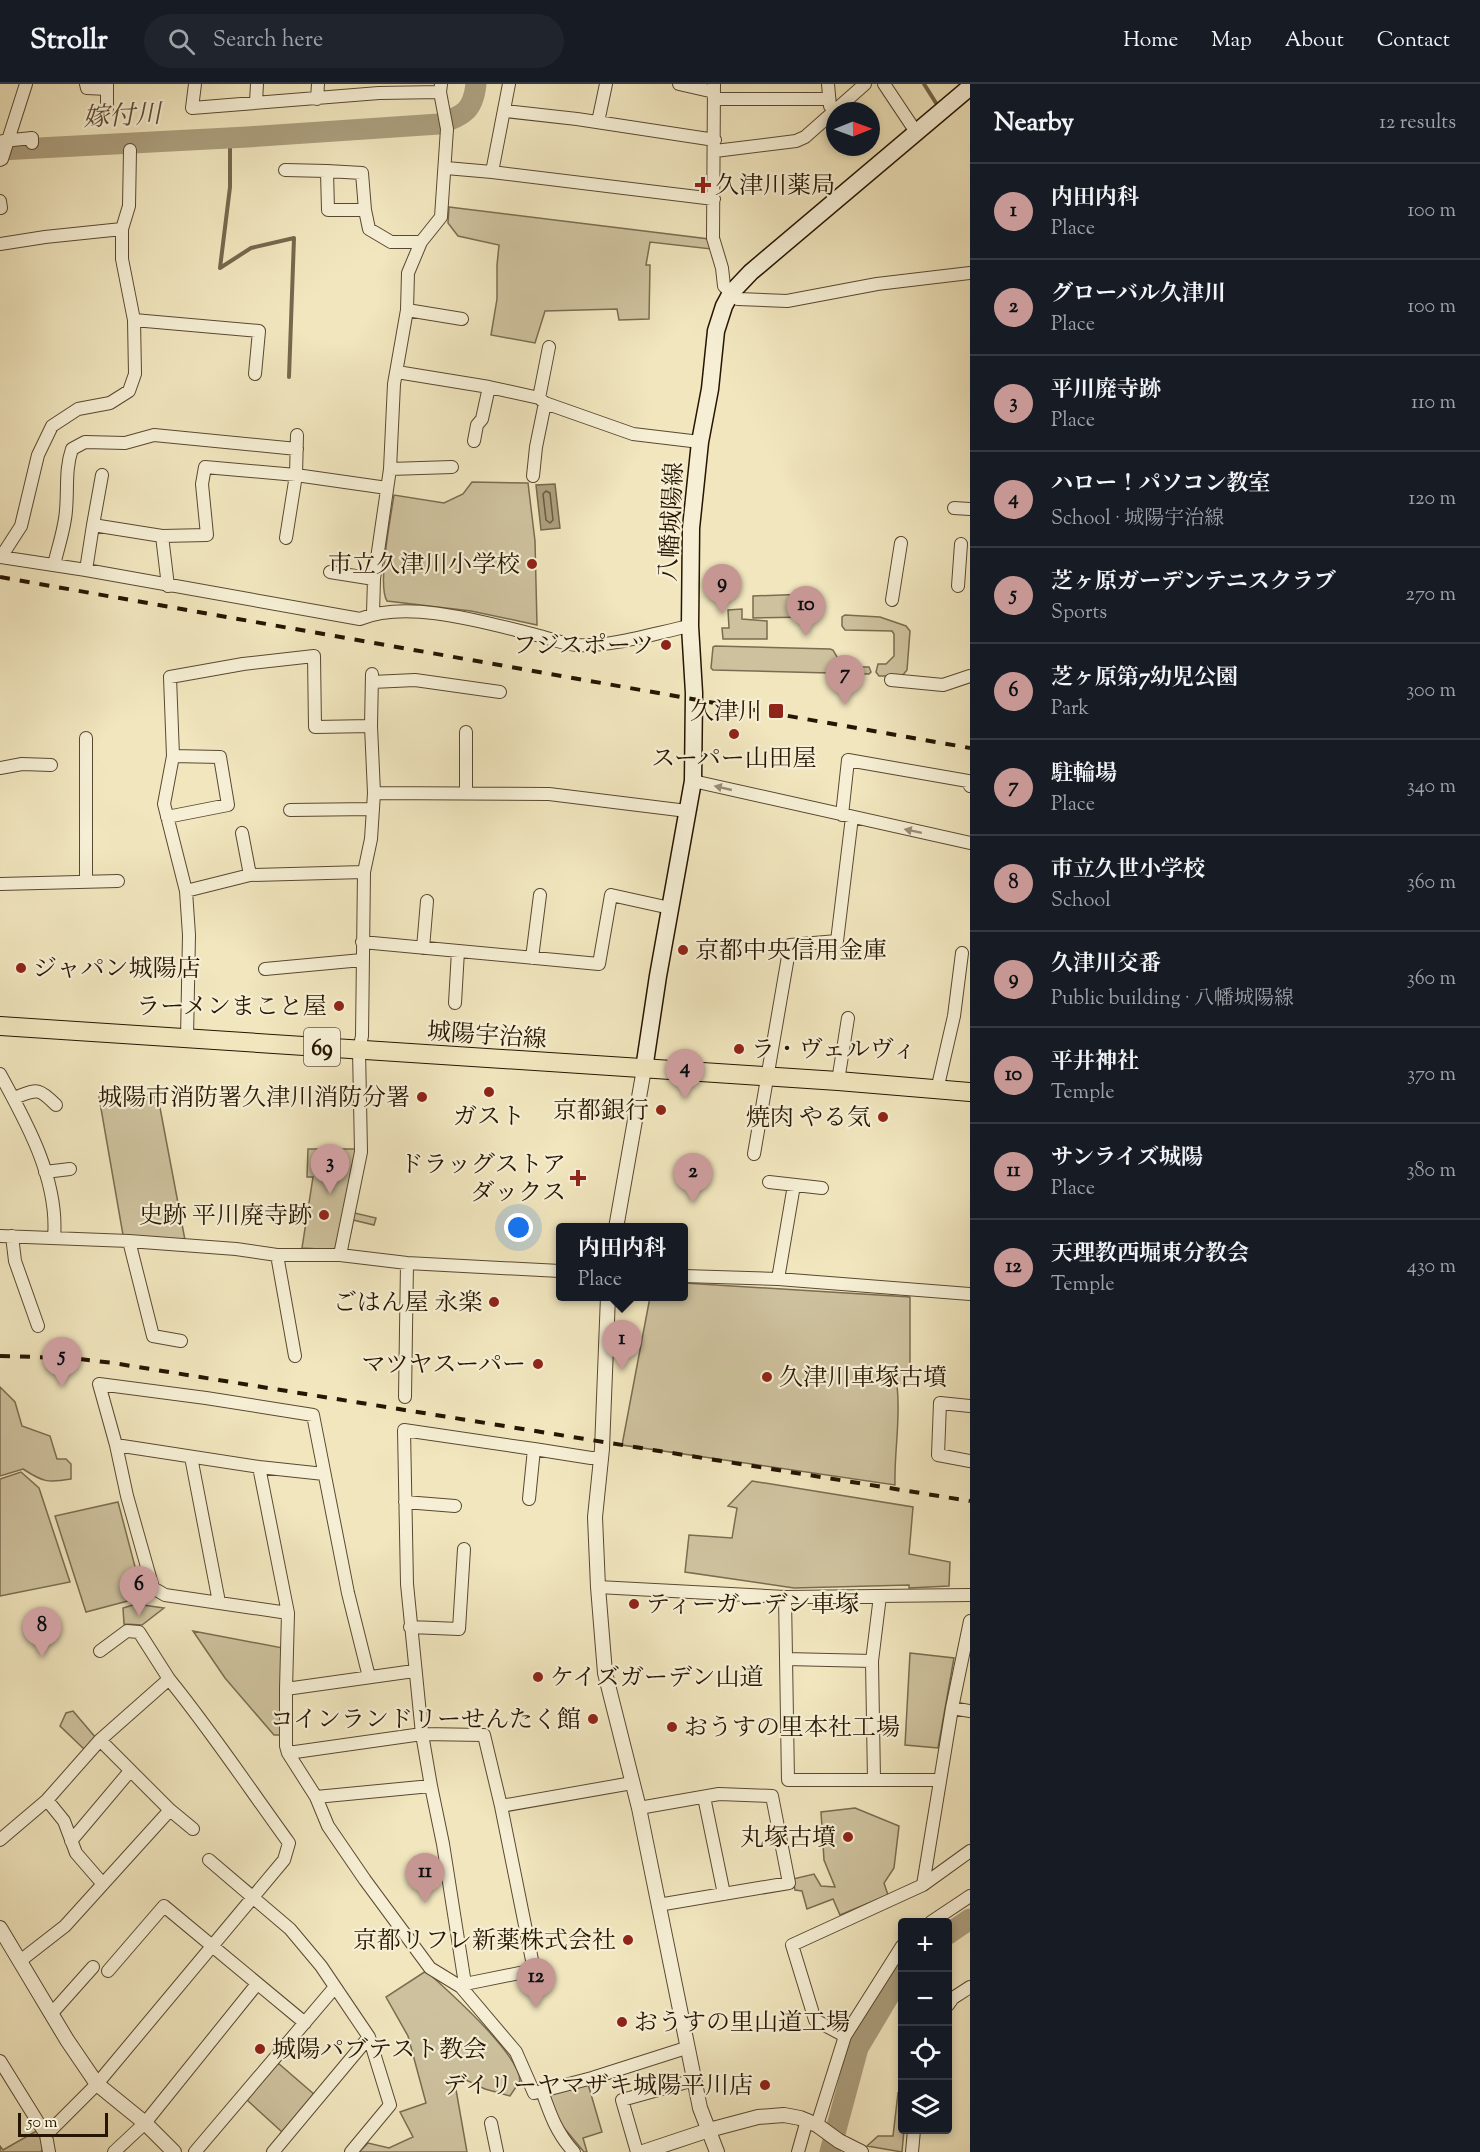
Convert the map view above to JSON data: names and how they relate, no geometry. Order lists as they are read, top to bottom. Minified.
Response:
{"streets":{"main road":["八幡城陽線","城陽宇治線","69"]},"crossings":[["八幡城陽線","城陽宇治線"]],"water":["嫁付川"],"places":{"health":["久津川薬局","ドラッグストア ダックス"],"other":["市立久津川小学校","フジスポーツ","スーパー山田屋","京都中央信用金庫","ジャパン城陽店","ラーメンまこと屋","ラ・ヴェルヴィ","ガスト","城陽市消防署久津川消防分署","京都銀行","焼肉 やる気","史跡 平川廃寺跡","ごはん屋 永楽","マツヤスーパー","久津川車塚古墳","ティーガーデン車塚","ケイズガーデン山道","コインランドリーせんたく館","おうすの里本社工場","丸塚古墳","京都リフレ新薬株式会社","おうすの里山道工場","城陽パブテスト教会","デイリーヤマザキ城陽平川店"],"transit":["久津川"]},"scale_bar":"50 m","north":"right","page":{"header":"Strollr","search":"Search here","nav":["Home","Map","About","Contact"],"heading":["Nearby","12 results"],"list":[{"mark":"1","name":"内田内科","note":"Place","value":"100 m"},{"mark":"2","name":"グローバル久津川","note":"Place","value":"100 m"},{"mark":"3","name":"平川廃寺跡","note":"Place","value":"110 m"},{"mark":"4","name":"ハロー！パソコン教室","note":"School · 城陽宇治線","value":"120 m"},{"mark":"5","name":"芝ヶ原ガーデンテニスクラブ","note":"Sports","value":"270 m"},{"mark":"6","name":"芝ヶ原第7幼児公園","note":"Park","value":"300 m"},{"mark":"7","name":"駐輪場","note":"Place","value":"340 m"},{"mark":"8","name":"市立久世小学校","note":"School","value":"360 m"},{"mark":"9","name":"久津川交番","note":"Public building · 八幡城陽線","value":"360 m"},{"mark":"10","name":"平井神社","note":"Temple","value":"370 m"},{"mark":"11","name":"サンライズ城陽","note":"Place","value":"380 m"},{"mark":"12","name":"天理教西堀東分教会","note":"Temple","value":"430 m"}],"pins":["9","10","7","4","3","2","1","5","6","8","11","12"],"popup":["内田内科","Place"],"map_buttons":["+","−"],"scale":"50 m"}}
